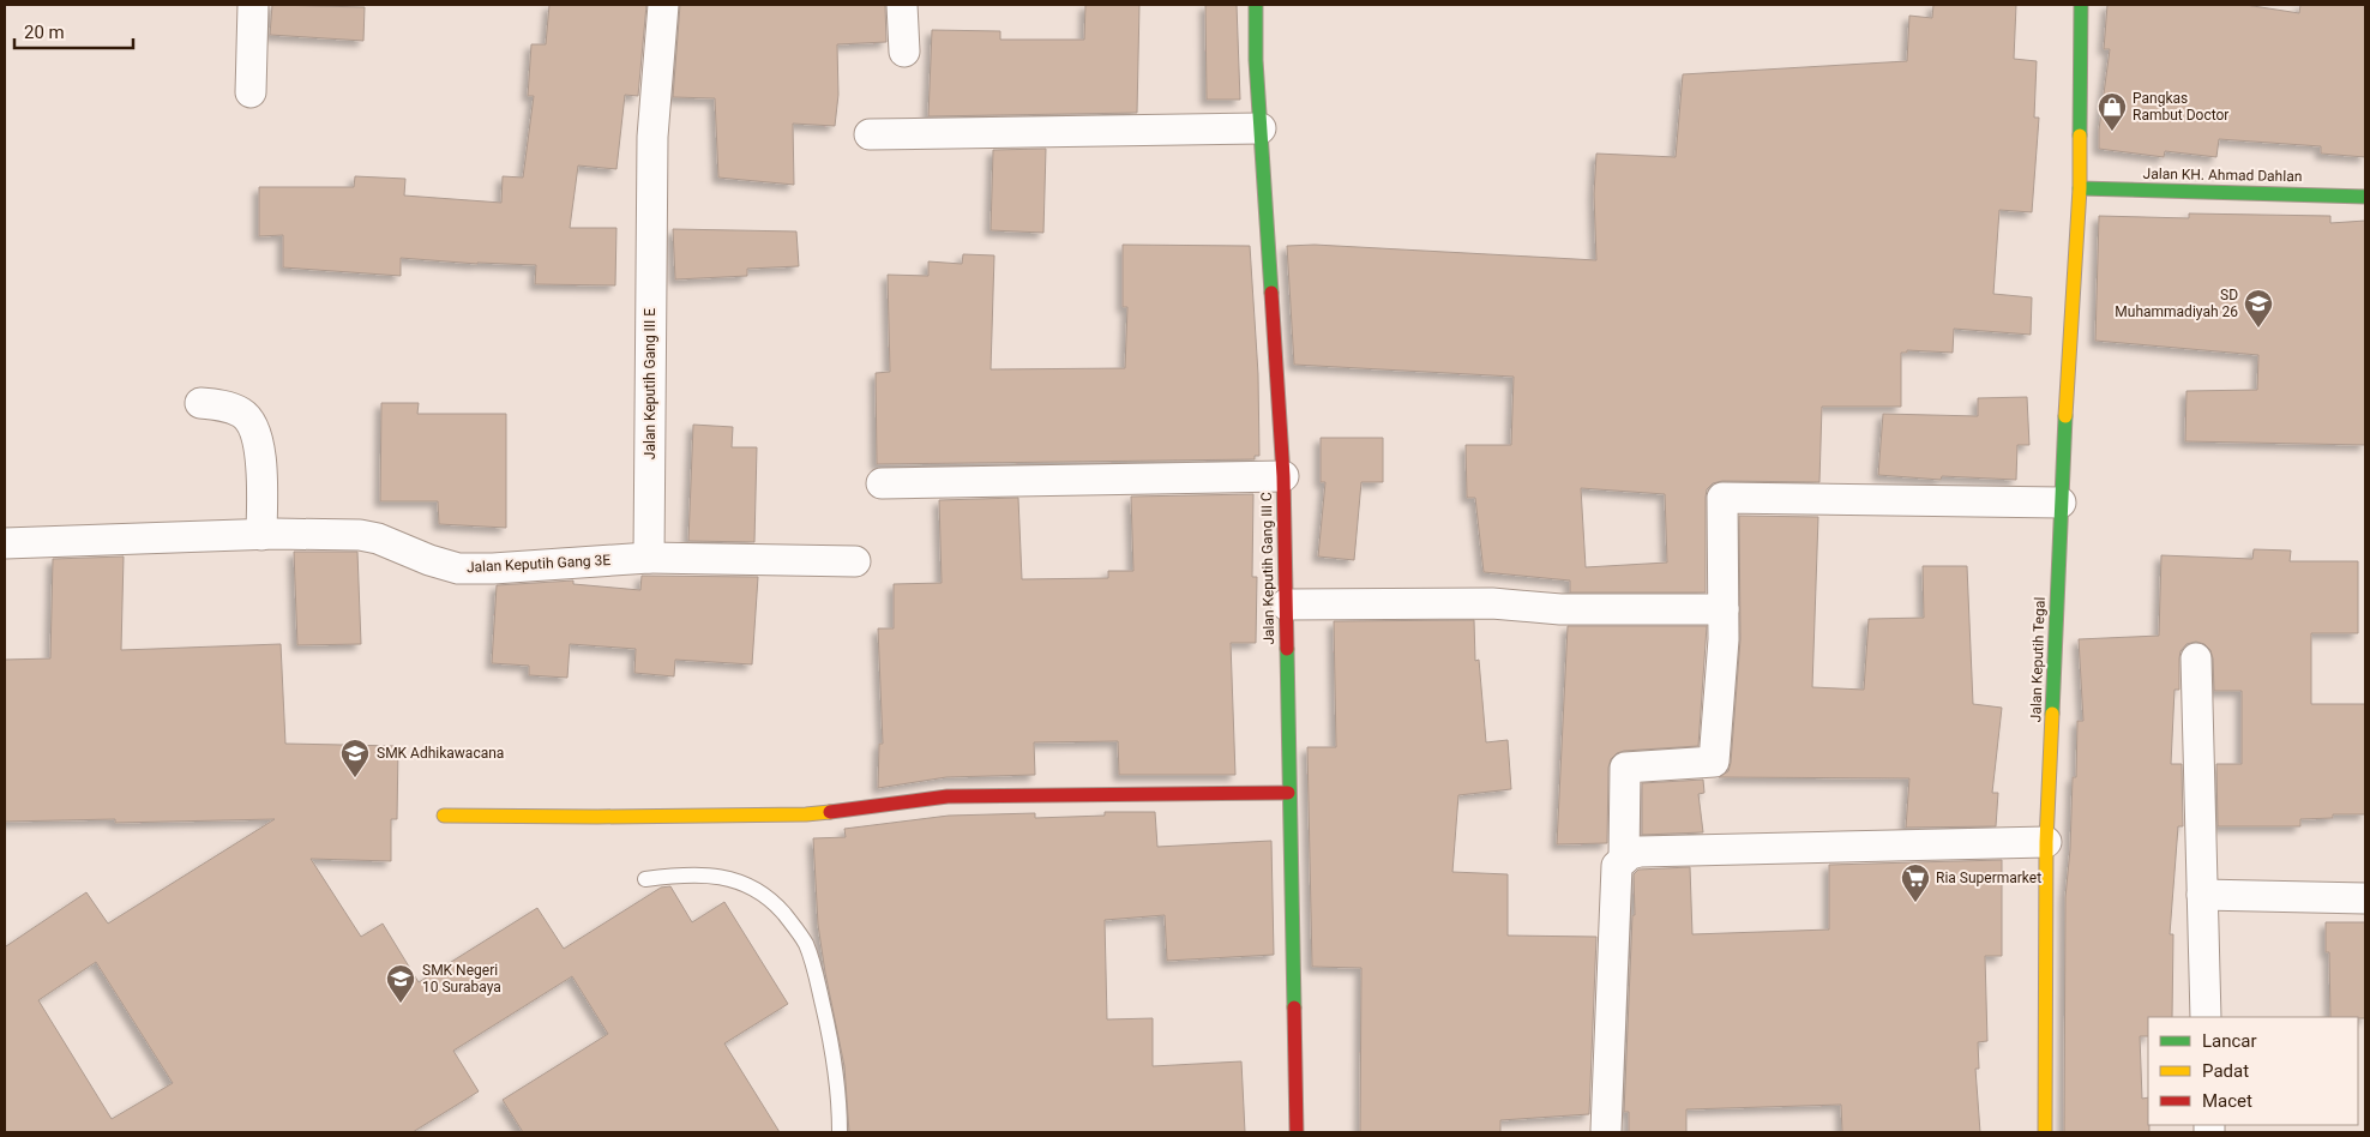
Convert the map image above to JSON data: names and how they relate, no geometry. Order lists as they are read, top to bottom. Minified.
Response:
{"streets":{"street":["Jalan KH. Ahmad Dahlan","Jalan Keputih Gang III E","Jalan Keputih Gang 3E","Jalan Keputih Gang III C","Jalan Keputih Tegal"]},"crossings":[["Jalan KH. Ahmad Dahlan","Jalan Keputih Tegal"],["Jalan Keputih Gang III E","Jalan Keputih Gang 3E"]],"places":{"shop":["Pangkas Rambut Doctor"],"school or university":["SD Muhammadiyah 26","SMK Adhikawacana","SMK Negeri 10 Surabaya"],"supermarket":["Ria Supermarket"]},"legend":["Lancar","Padat","Macet"],"scale_bar":"20 m"}
